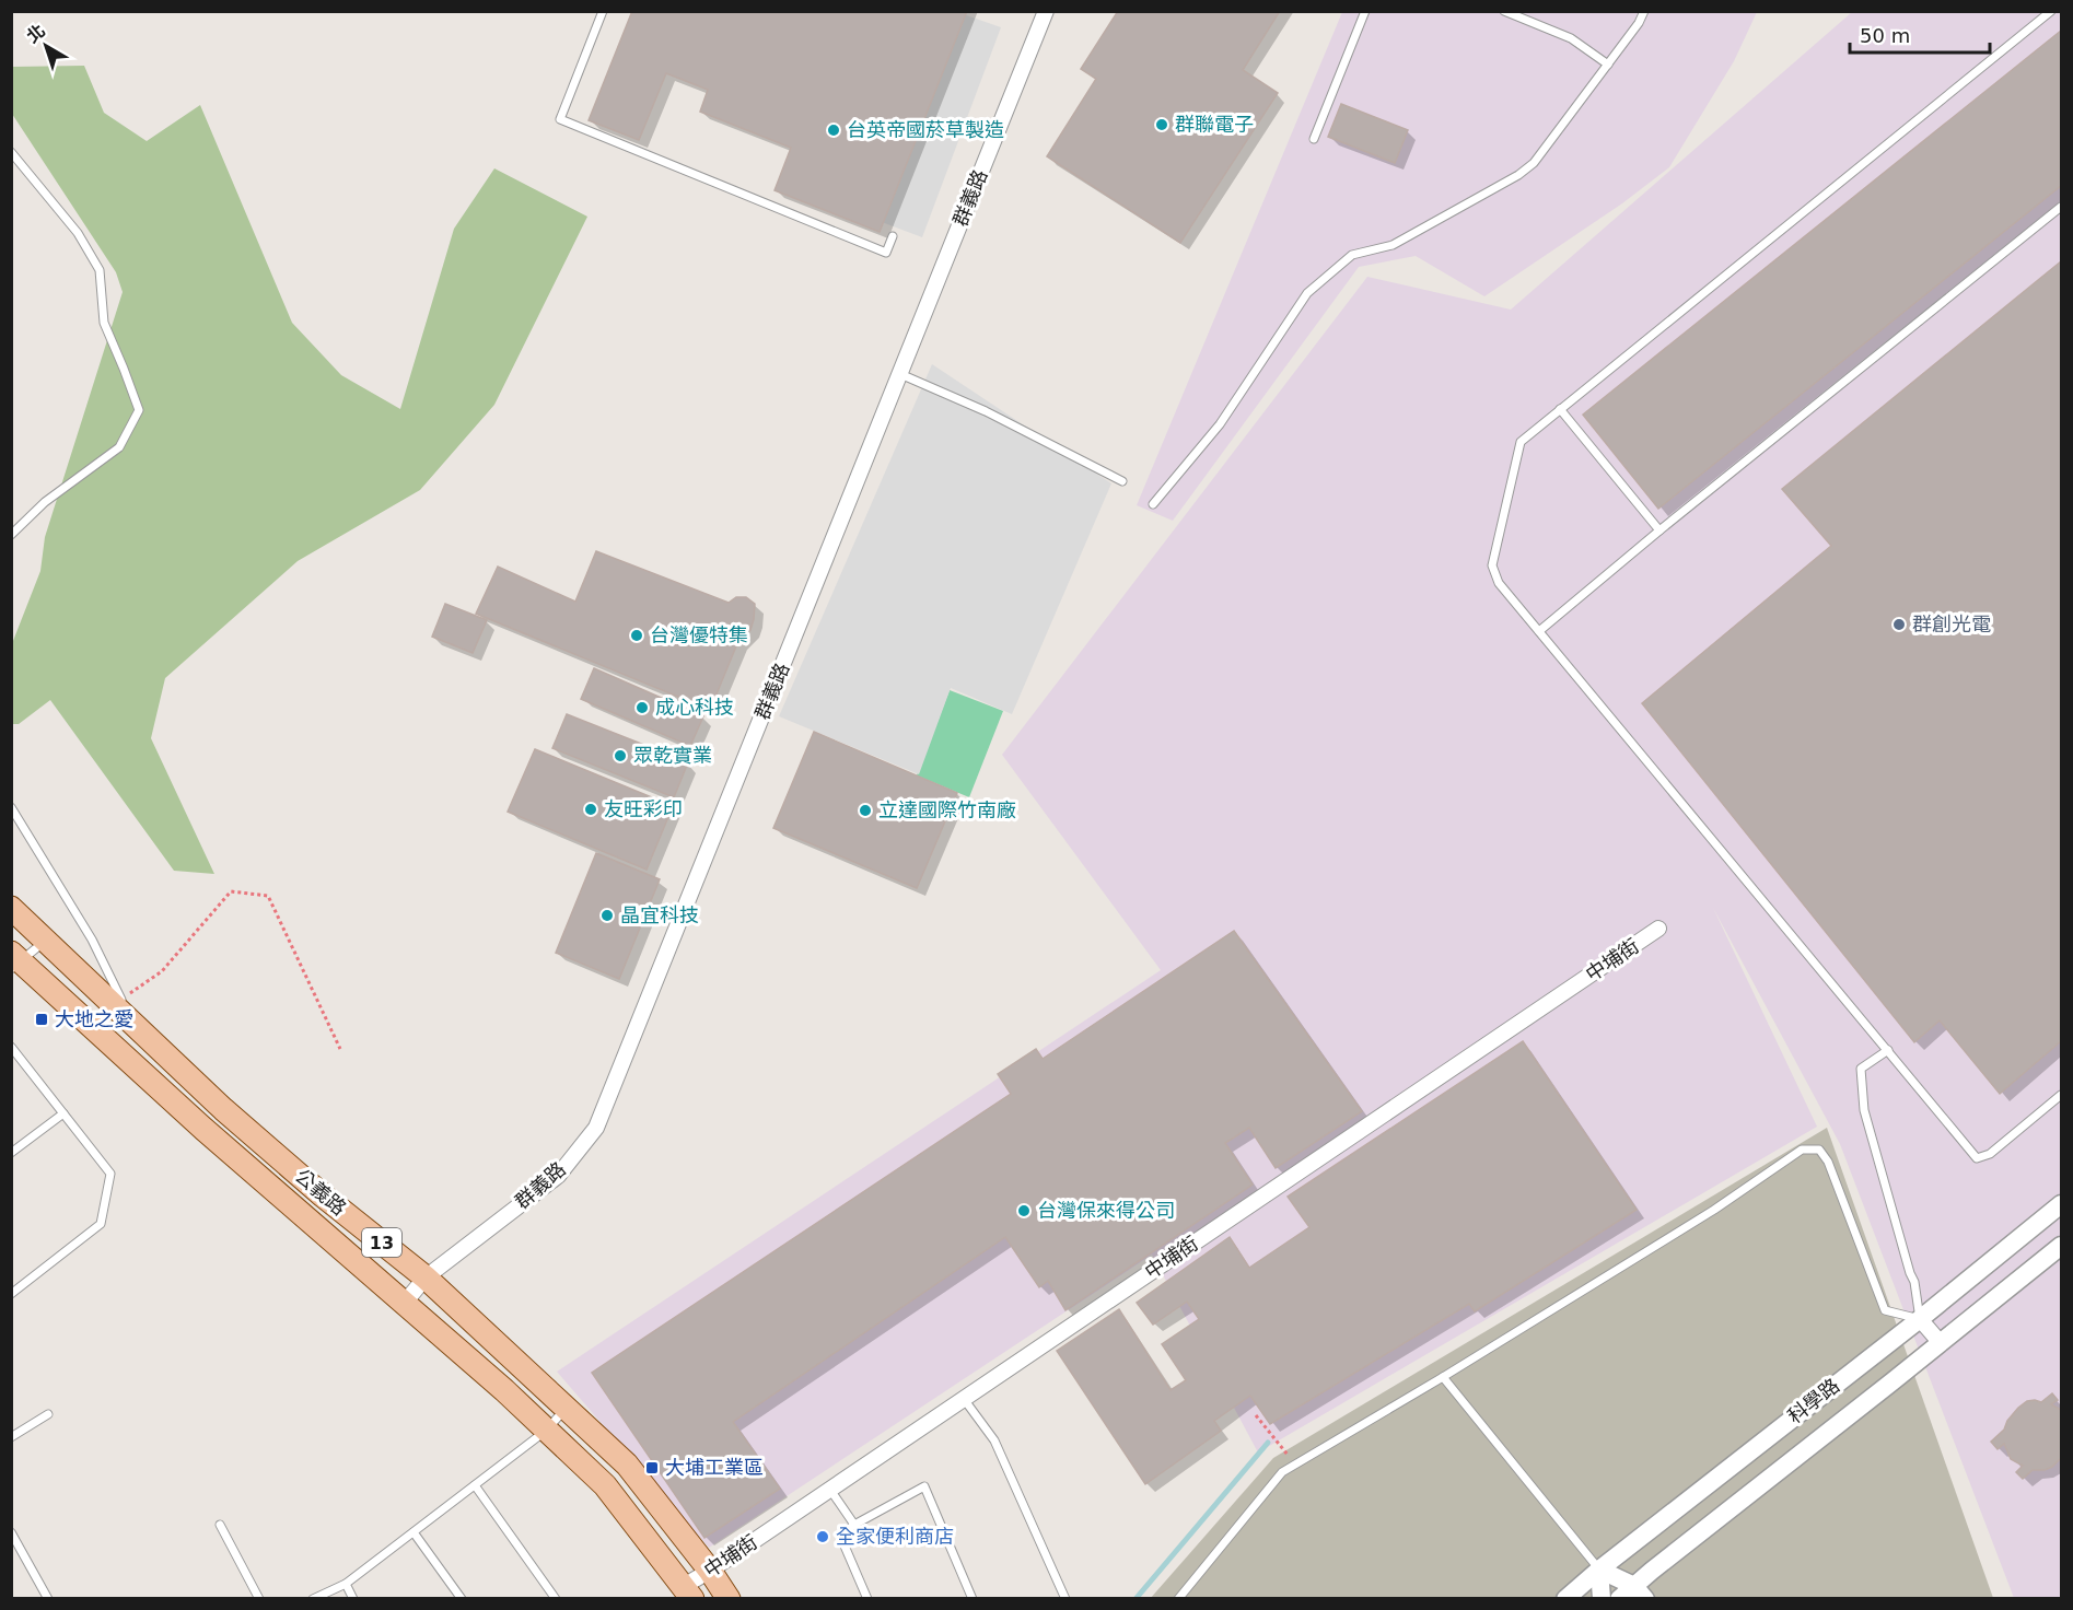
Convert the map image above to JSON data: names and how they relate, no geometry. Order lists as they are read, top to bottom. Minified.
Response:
{"streets":{"main road":["公義路","13"],"street":["群義路","中埔街","科學路"]},"crossings":[["群義路","公義路"],["中埔街","公義路"]],"places":{"other":["群聯電子","台英帝國菸草製造","群創光電","台灣優特集","成心科技","眾乾實業","友旺彩印","立達國際竹南廠","晶宜科技","台灣保來得公司","全家便利商店"],"transit":["大地之愛","大埔工業區"]},"scale_bar":"50 m","north":"top left"}
